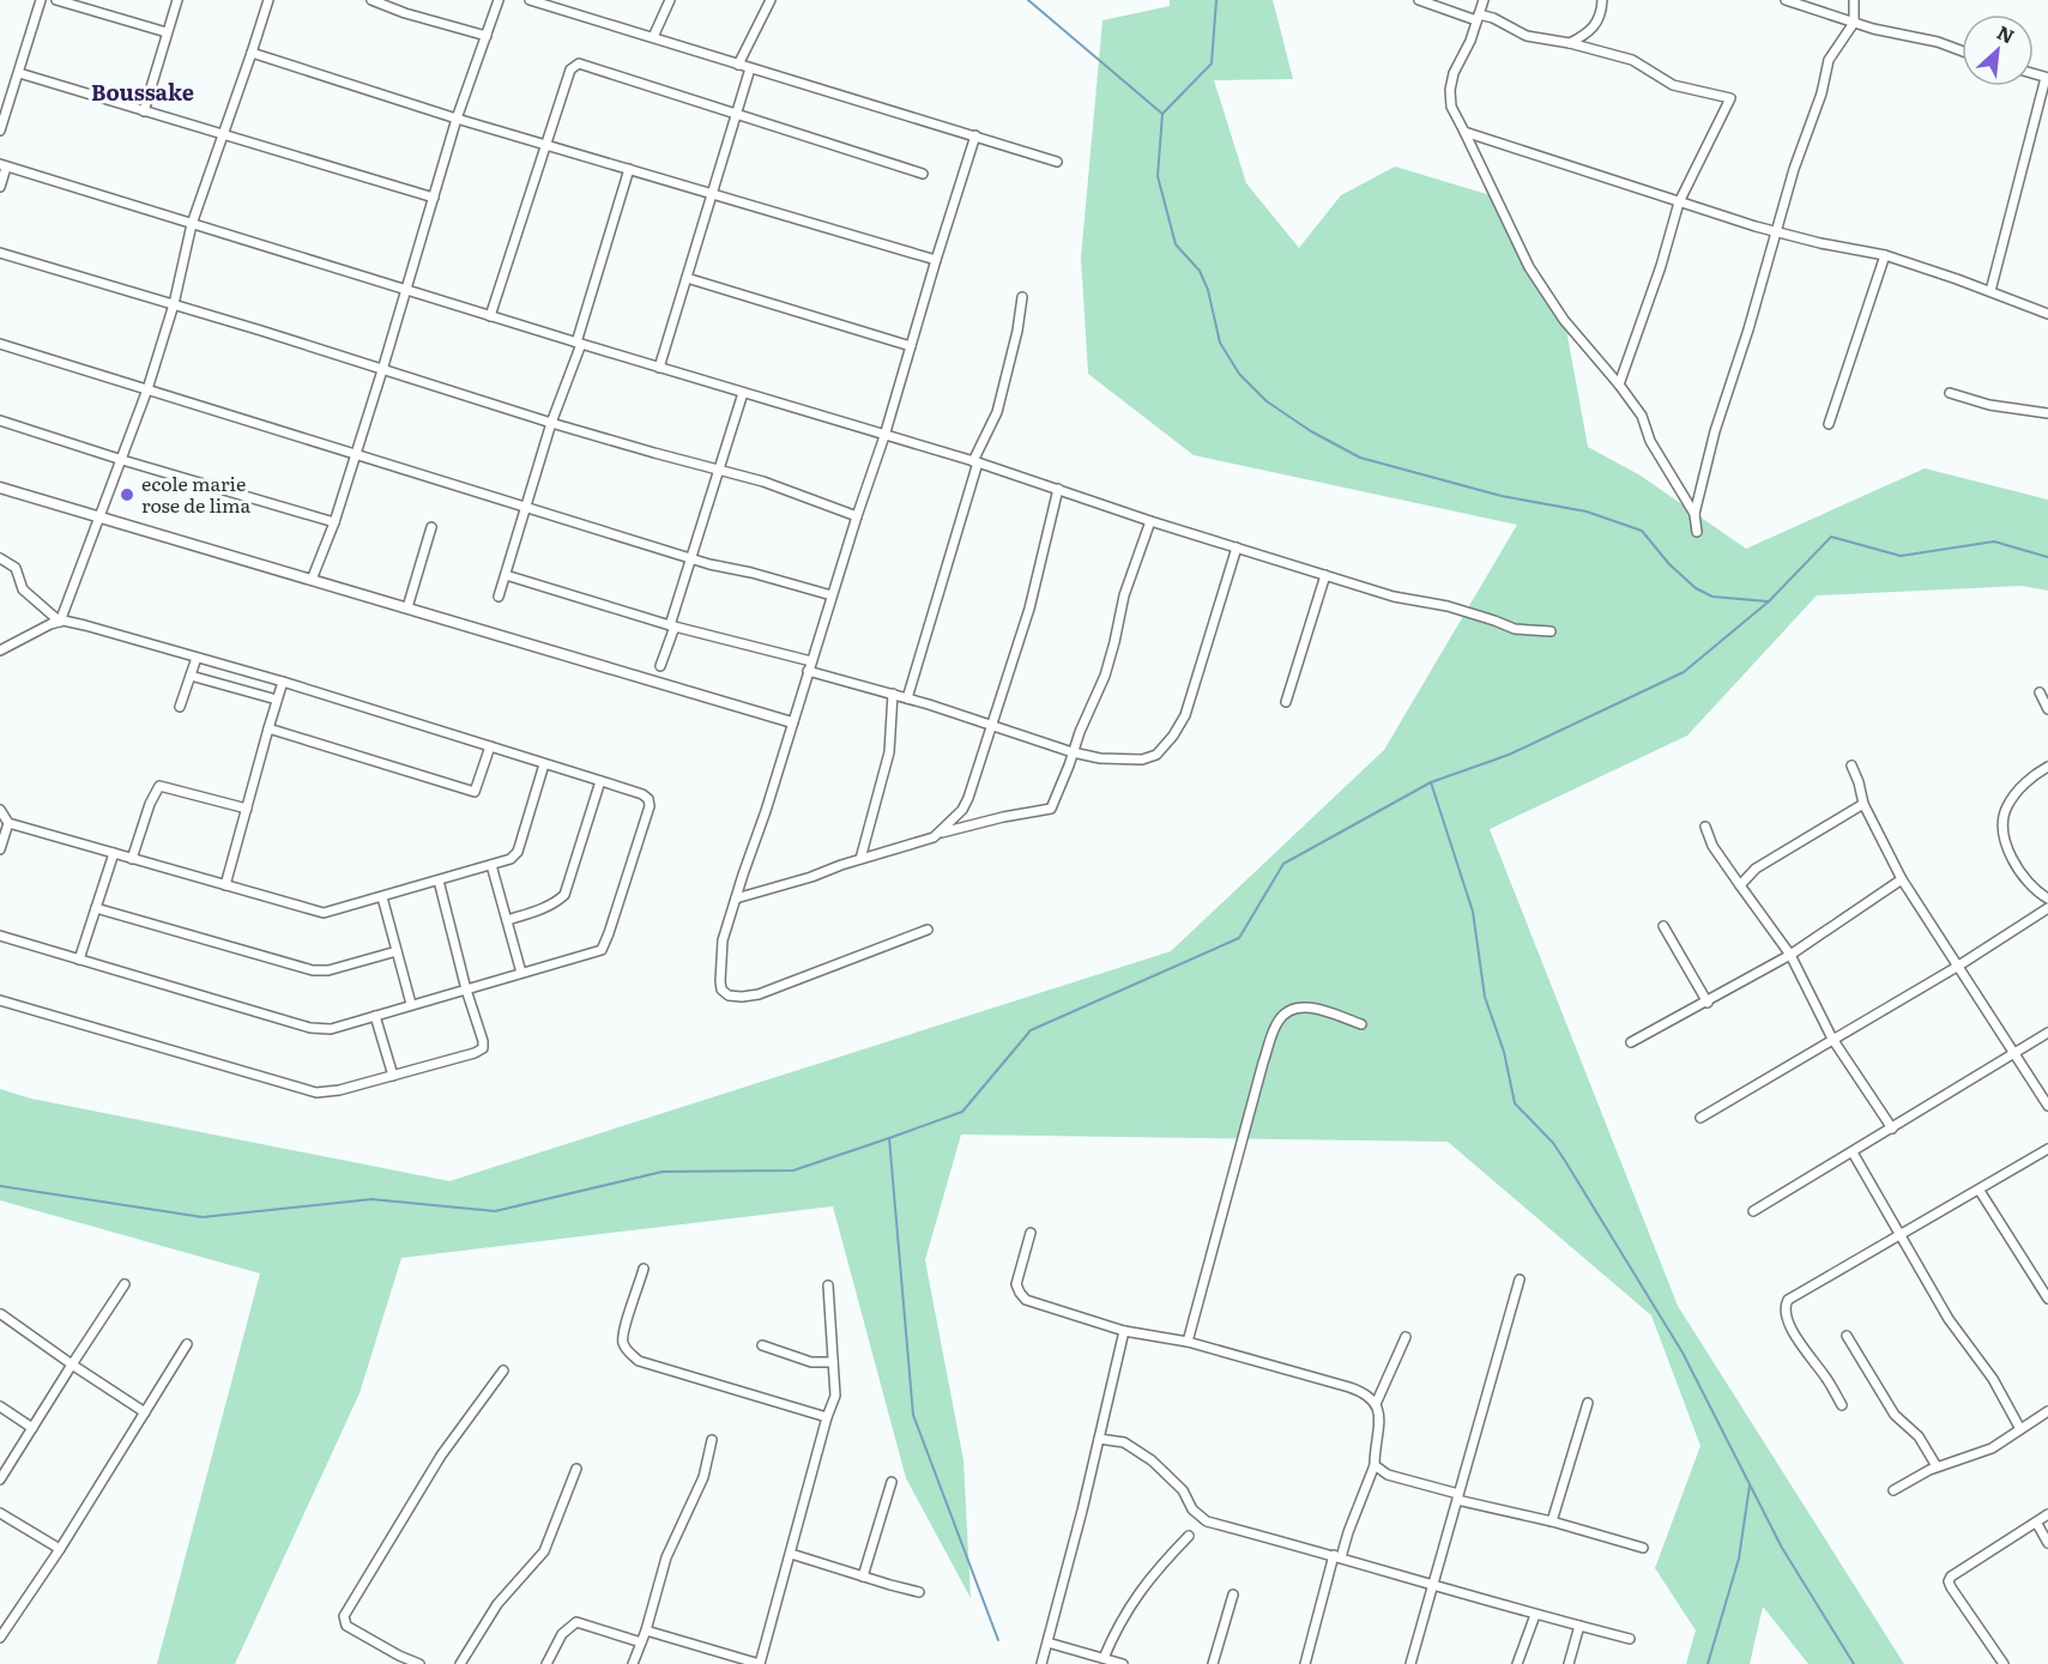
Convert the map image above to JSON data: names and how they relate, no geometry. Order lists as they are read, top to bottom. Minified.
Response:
{"districts":["Boussake"],"places":["ecole marie rose de lima"],"north":"top right"}
